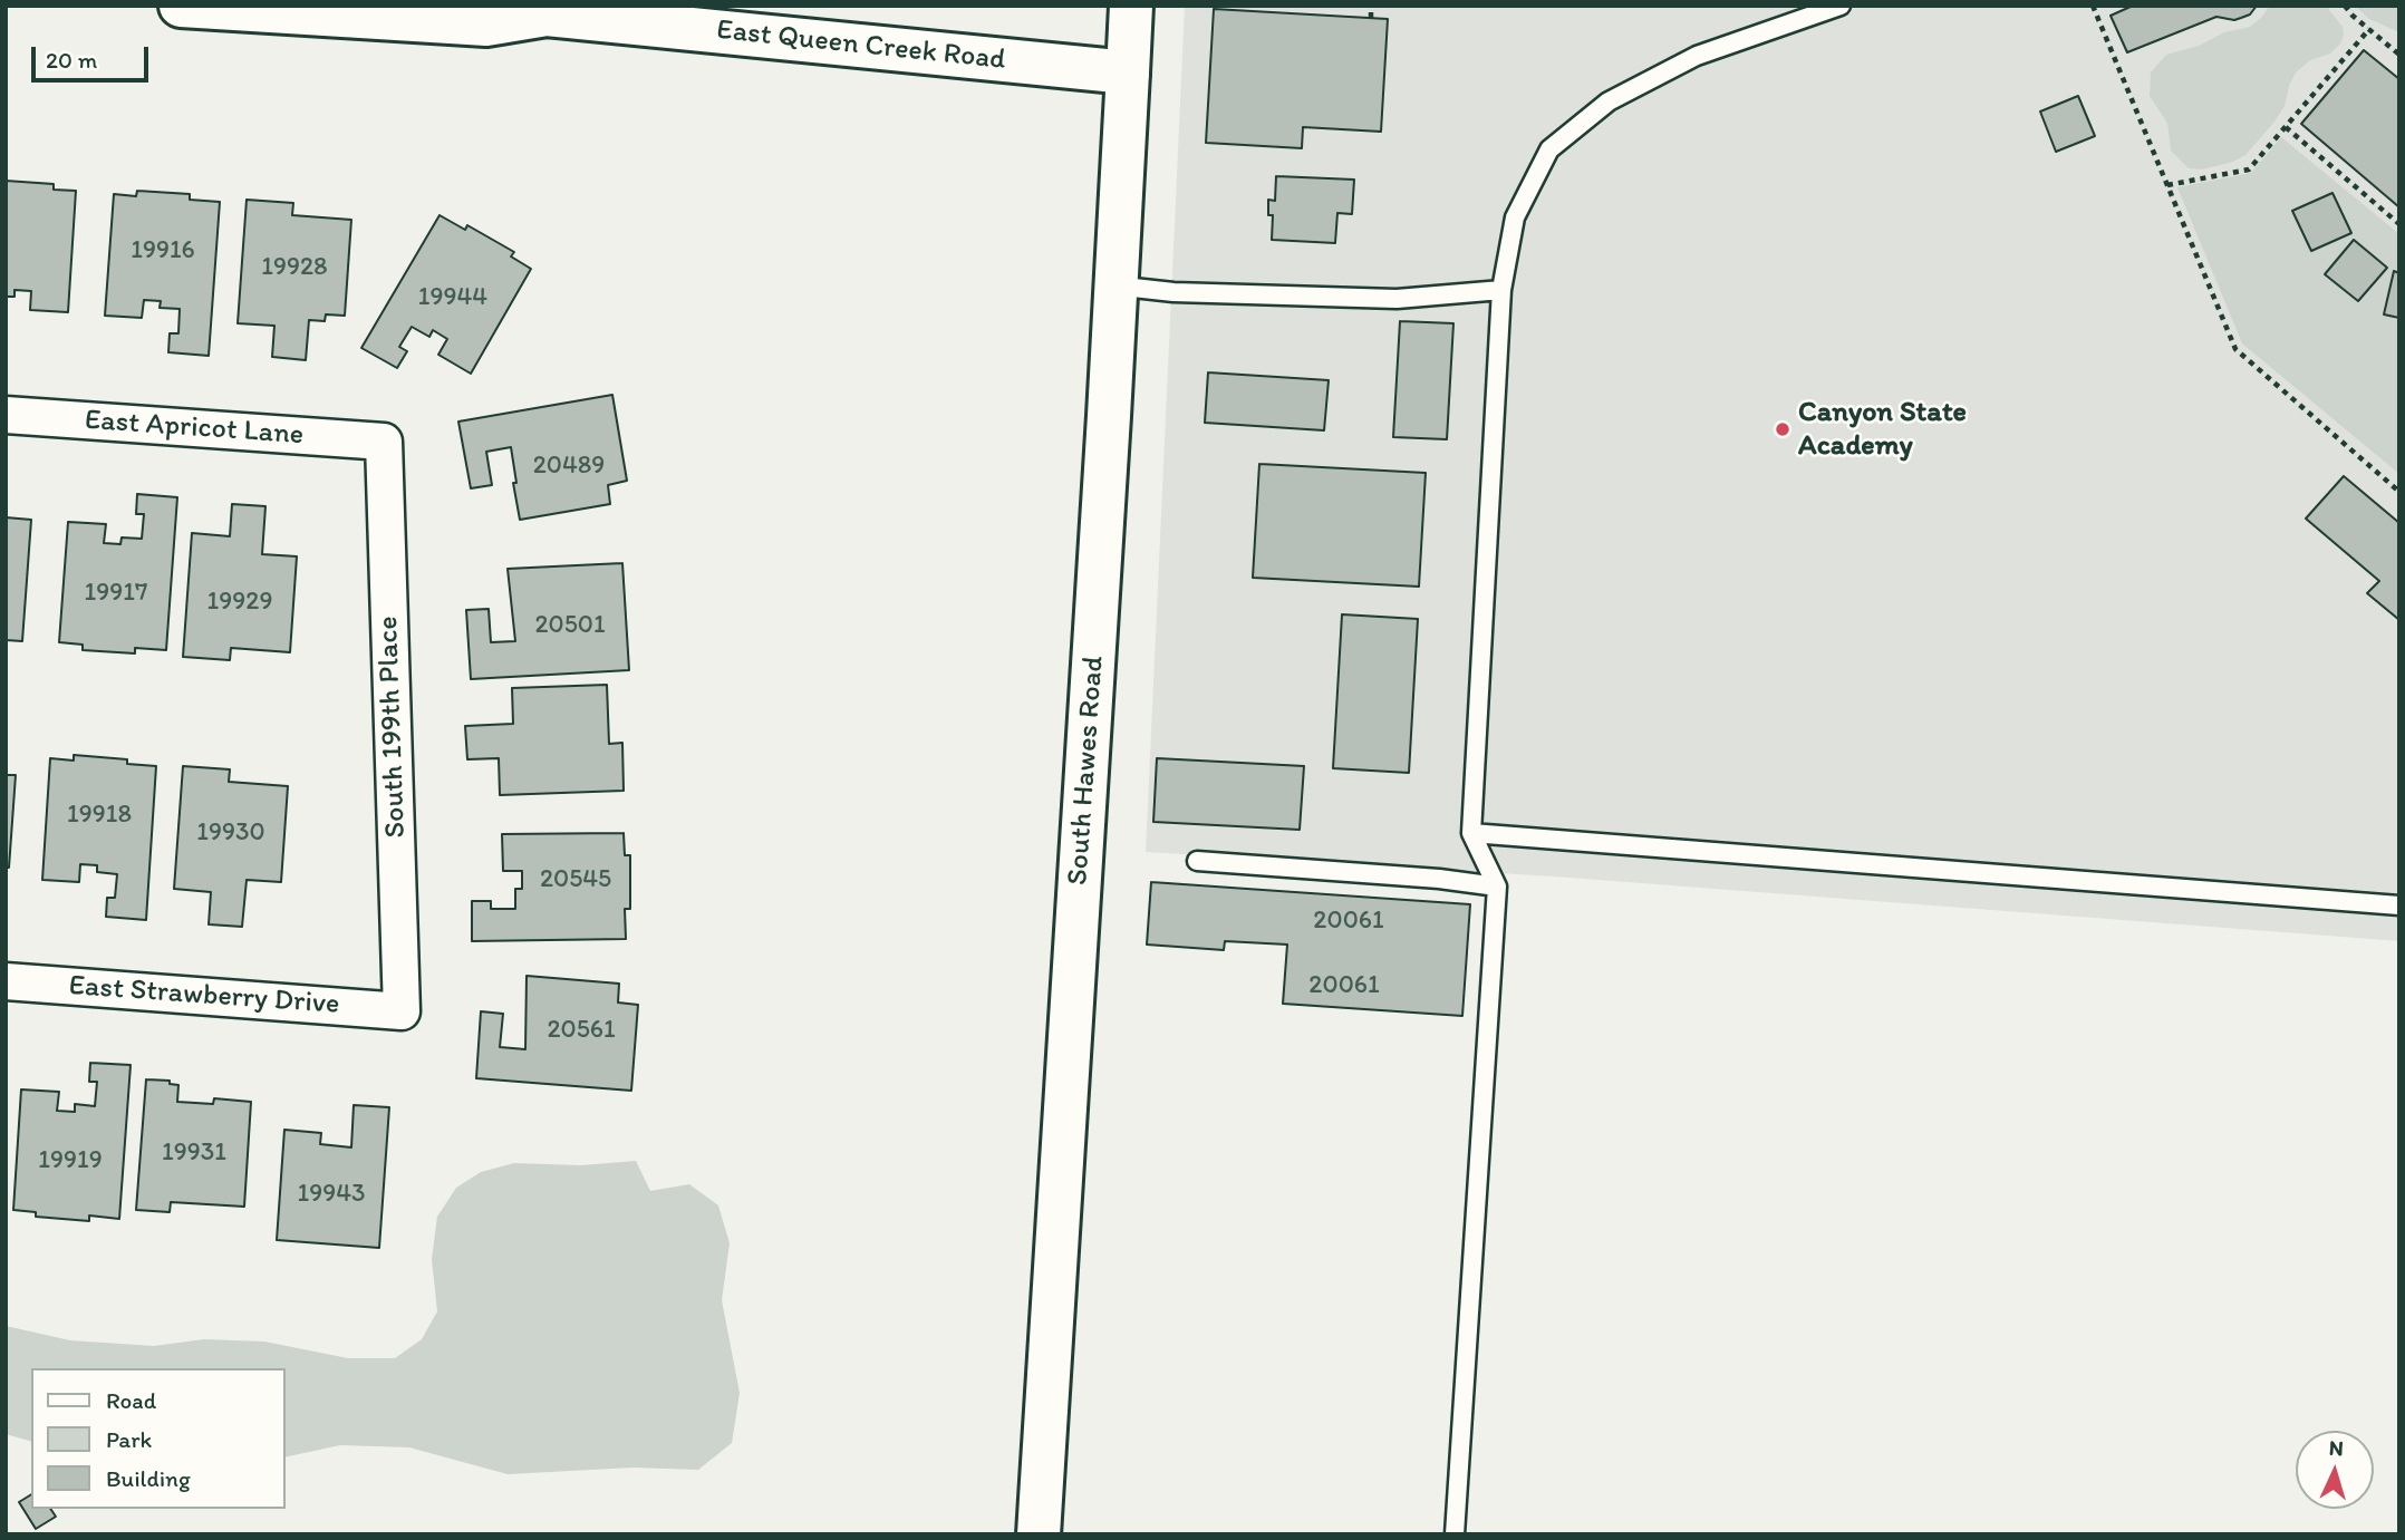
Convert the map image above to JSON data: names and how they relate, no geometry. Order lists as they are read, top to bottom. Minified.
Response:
{"streets":{"main road":["East Queen Creek Road","South Hawes Road"],"street":["East Apricot Lane","South 199th Place","East Strawberry Drive"]},"crossings":[["East Queen Creek Road","South Hawes Road"],["East Apricot Lane","South 199th Place"],["South 199th Place","East Strawberry Drive"]],"places":["Canyon State Academy"],"house_numbers":["19916","19928","19944","20489","19917","19929","20501","19918","19930","20545","20061","20061","20561","19931","19919","19943"],"legend":["Road","Park","Building"],"scale_bar":"20 m","north":"top"}
